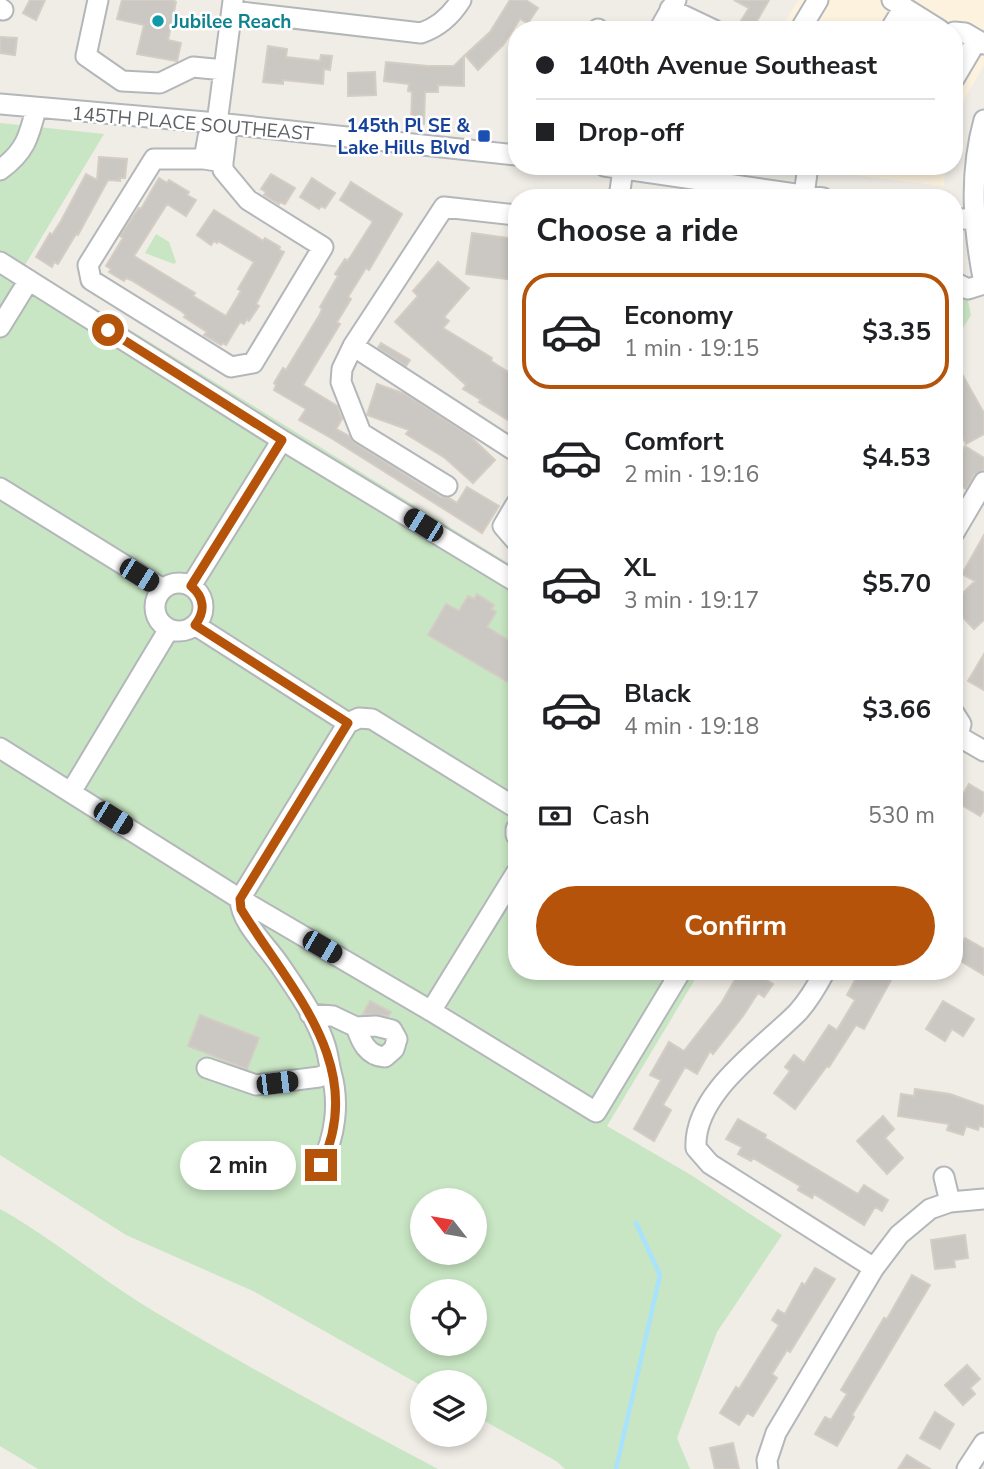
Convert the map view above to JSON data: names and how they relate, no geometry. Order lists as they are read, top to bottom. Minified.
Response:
{"streets":{"street":["145TH PLACE SOUTHEAST"]},"places":{"other":["Jubilee Reach"],"transit":["145th Pl SE & Lake Hills Blvd"]},"north":"top left","page":{"banner":["140th Avenue Southeast","Drop-off"],"heading":"Choose a ride","list":[{"name":"Economy","note":"1 min · 19:15","value":"$3.35"},{"name":"Comfort","note":"2 min · 19:16","value":"$4.53"},{"name":"XL","note":"3 min · 19:17","value":"$5.70"},{"name":"Black","note":"4 min · 19:18","value":"$3.66"}],"pay":["Cash","530 m"],"buttons":"Confirm","bubble":"2 min"}}
